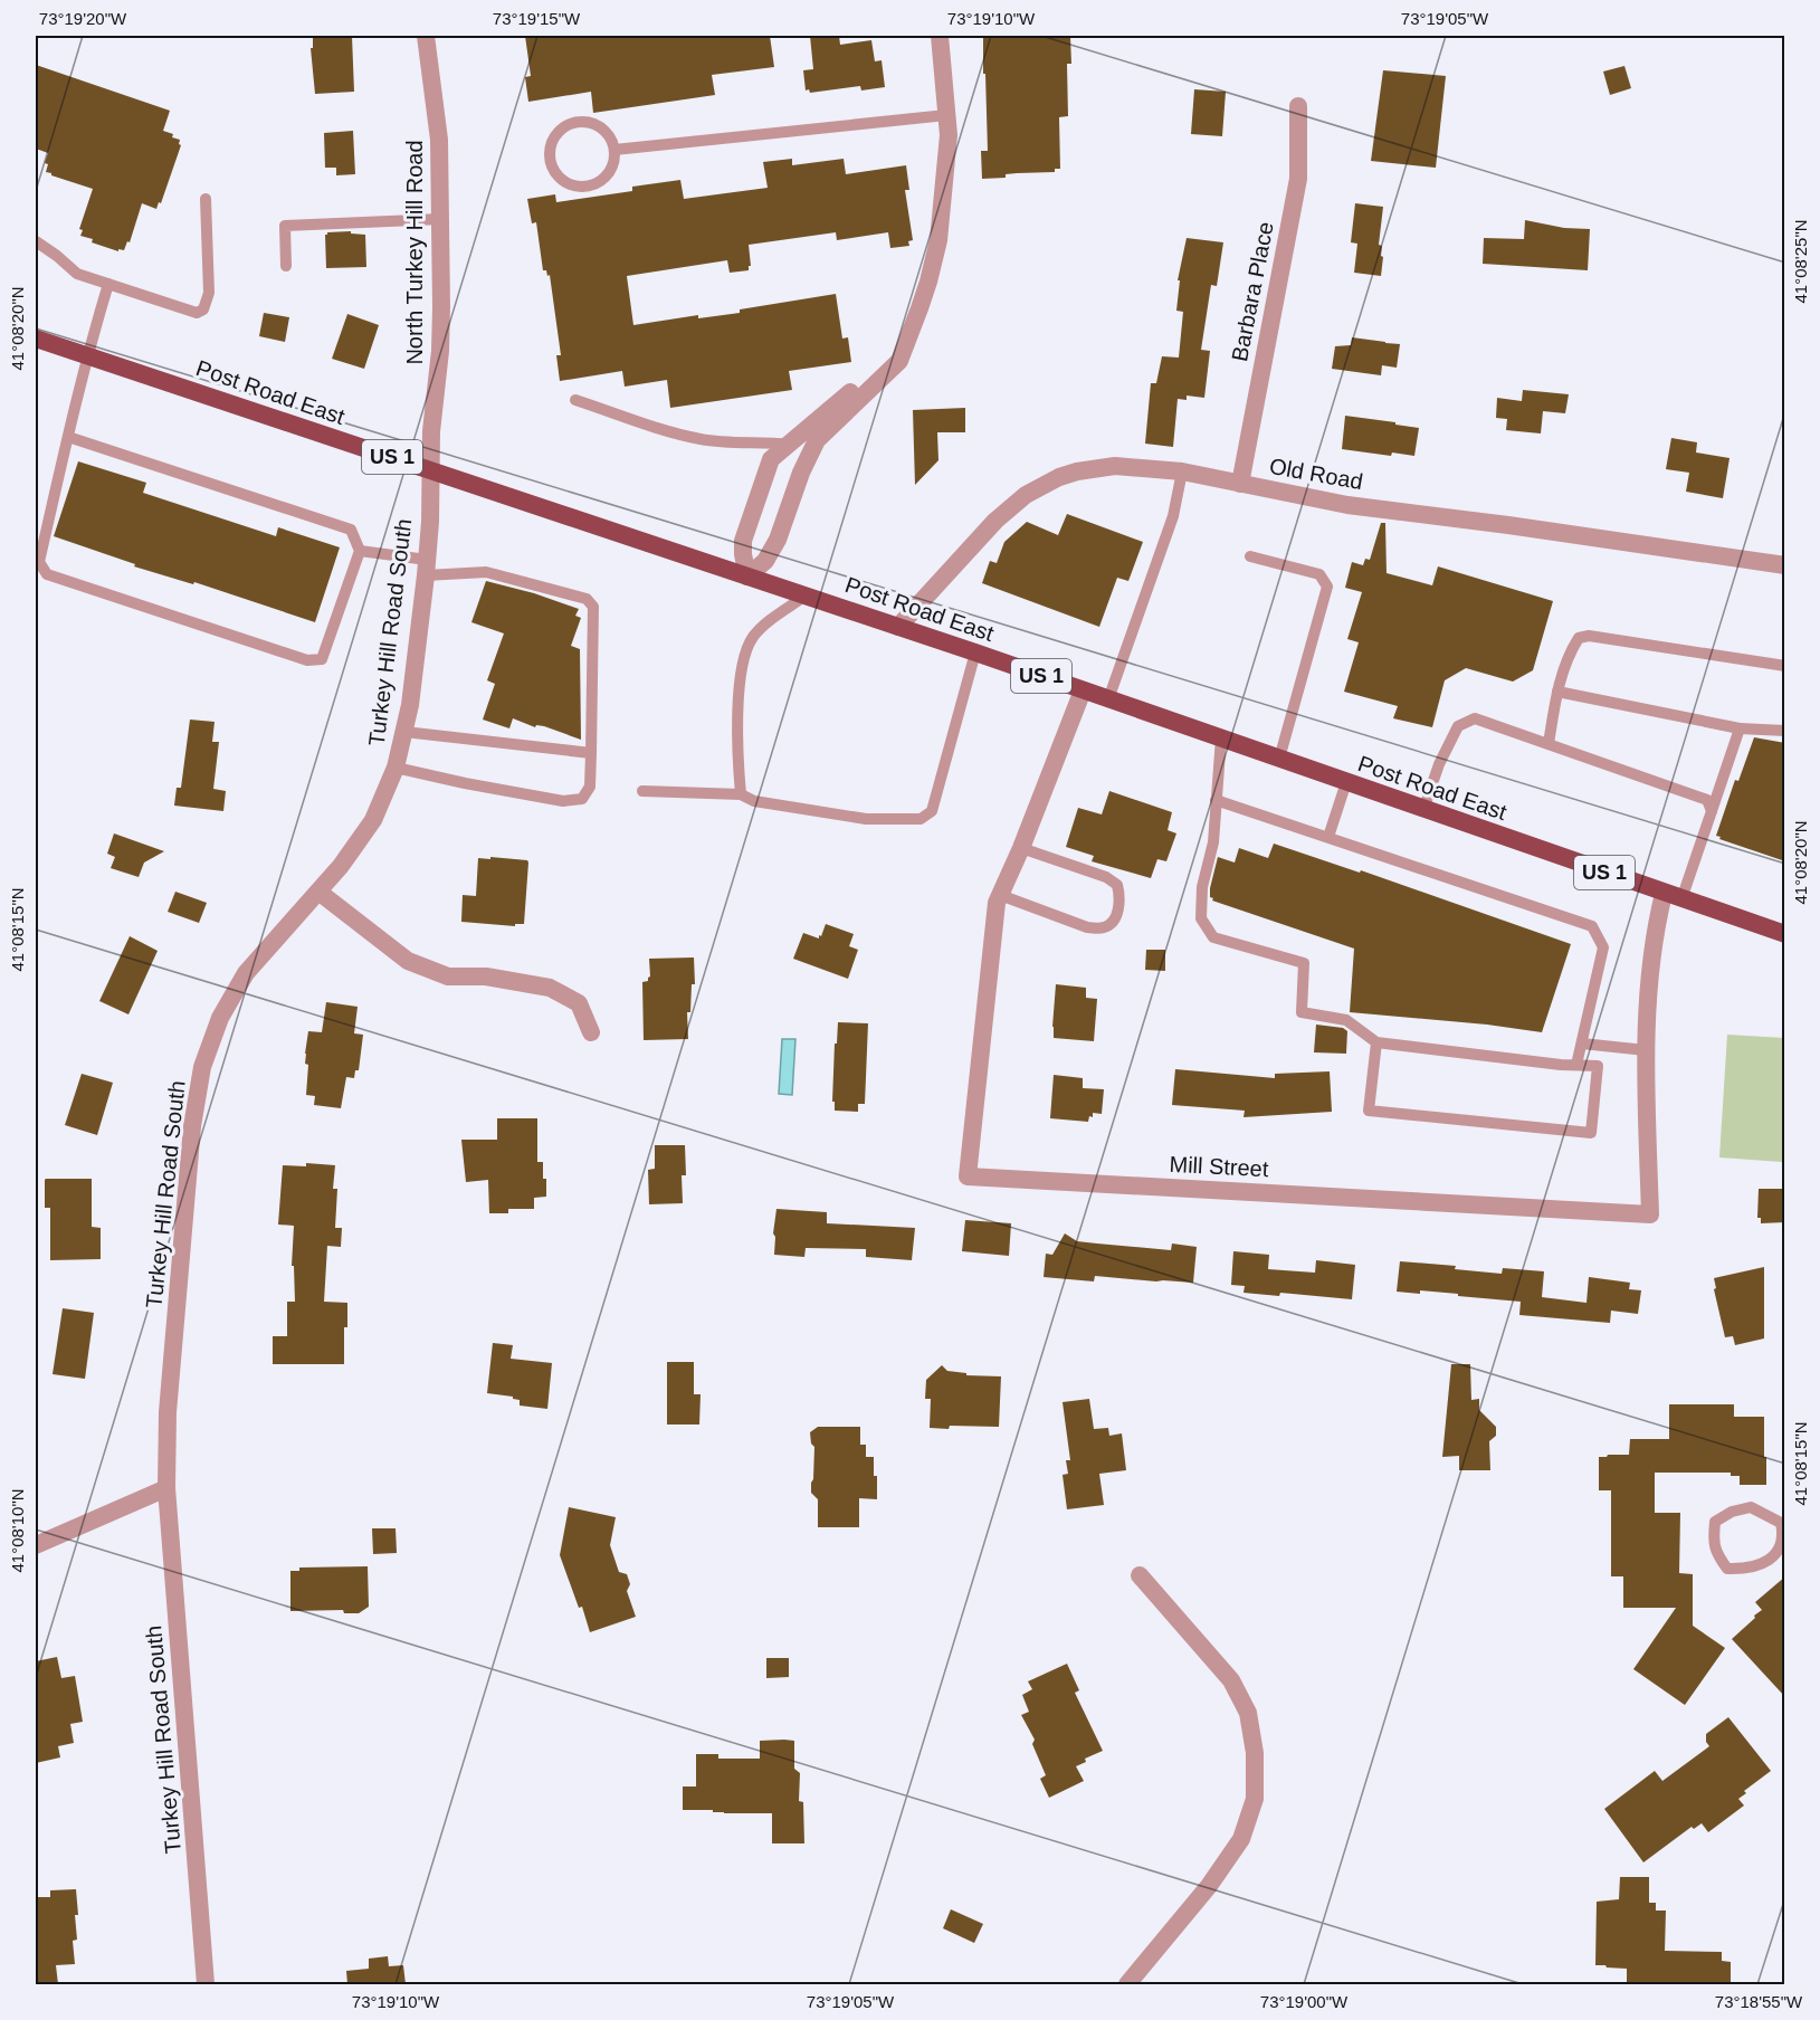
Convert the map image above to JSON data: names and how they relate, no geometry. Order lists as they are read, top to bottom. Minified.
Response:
{"streets":{"main road":["Post Road East","US 1"],"street":["North Turkey Hill Road","Barbara Place","Old Road","Turkey Hill Road South","Mill Street"]},"crossings":[["North Turkey Hill Road","Post Road East"],["North Turkey Hill Road","Turkey Hill Road South"],["Barbara Place","Old Road"],["Post Road East","Old Road"],["Post Road East","Turkey Hill Road South"],["Post Road East","Mill Street"]],"coordinates":["73°19'20\"W","73°19'15\"W","73°19'10\"W","73°19'05\"W","41°08'25\"N","41°08'20\"N","41°08'15\"N","41°08'10\"N","73°19'00\"W","73°18'55\"W"]}
